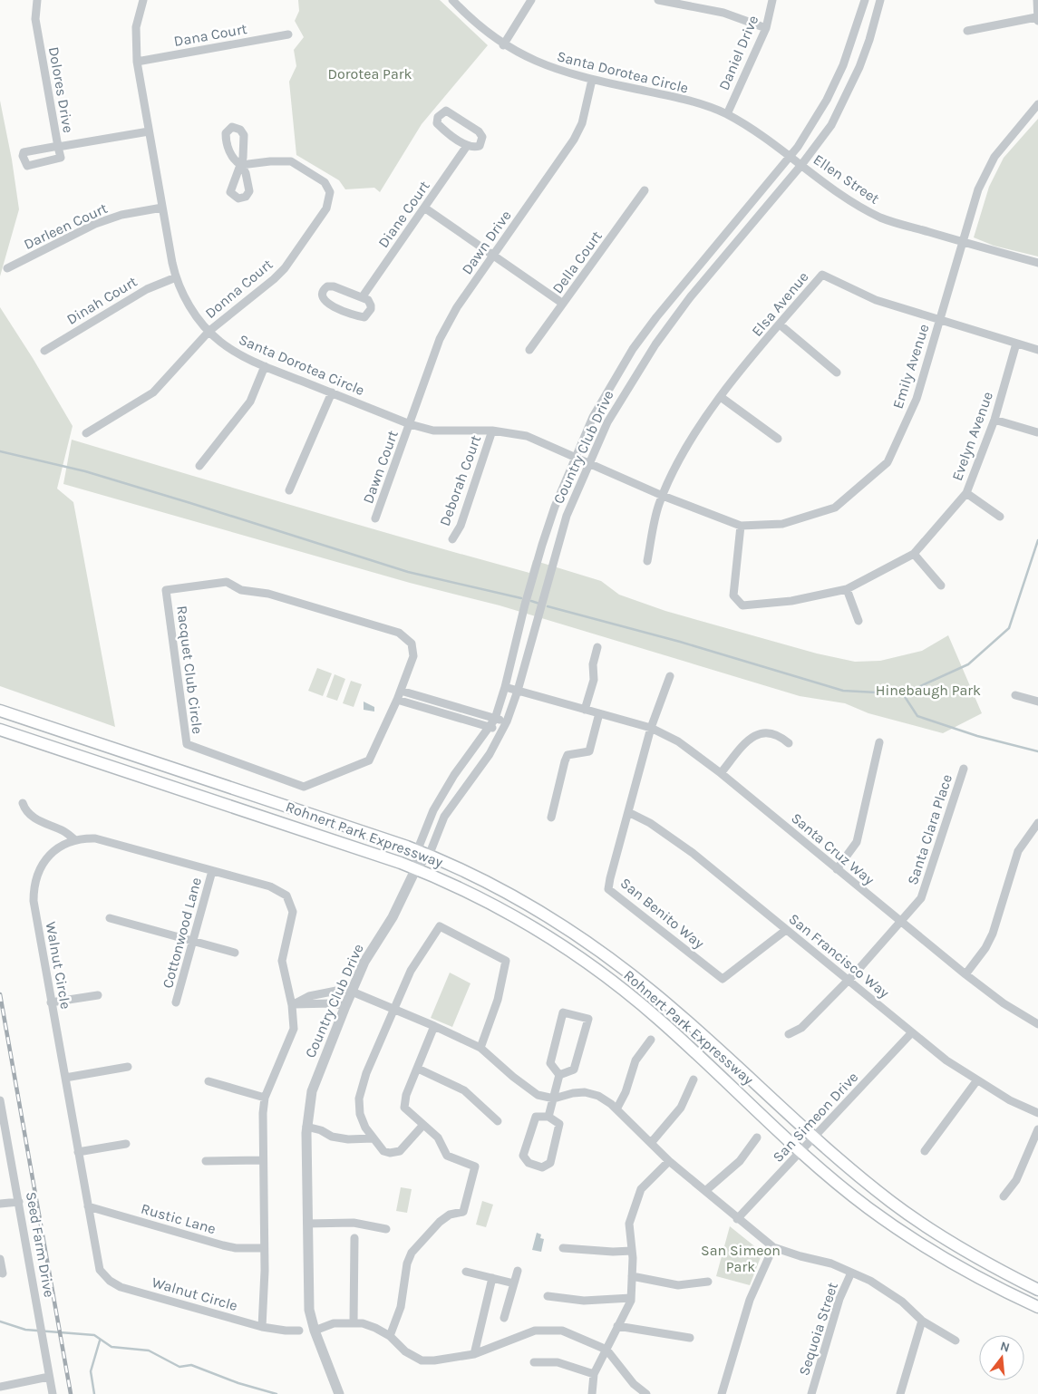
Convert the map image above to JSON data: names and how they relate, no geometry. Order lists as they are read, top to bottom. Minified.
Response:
{"streets":{"main road":["Rohnert Park Expressway"],"street":["Dana Court","Daniel Drive","Santa Dorotea Circle","Dolores Drive","Ellen Street","Diane Court","Darleen Court","Dawn Drive","Della Court","Donna Court","Dinah Court","Elsa Avenue","Emily Avenue","Evelyn Avenue","Country Club Drive","Dawn Court","Deborah Court","Racquet Club Circle","Santa Clara Place","Santa Cruz Way","San Benito Way","Cottonwood Lane","San Francisco Way","Walnut Circle","San Simeon Drive","Rustic Lane","Seed Farm Drive","Sequoia Street"]},"crossings":[["Dana Court","Santa Dorotea Circle"],["Daniel Drive","Santa Dorotea Circle"],["Daniel Drive","Ellen Street"],["Santa Dorotea Circle","Dolores Drive"],["Santa Dorotea Circle","Ellen Street"],["Santa Dorotea Circle","Darleen Court"],["Santa Dorotea Circle","Dawn Drive"],["Santa Dorotea Circle","Donna Court"],["Santa Dorotea Circle","Dinah Court"],["Santa Dorotea Circle","Emily Avenue"],["Santa Dorotea Circle","Country Club Drive"],["Santa Dorotea Circle","Dawn Court"],["Santa Dorotea Circle","Deborah Court"],["Ellen Street","Emily Avenue"],["Ellen Street","Country Club Drive"],["Dawn Drive","Dawn Court"],["Elsa Avenue","Emily Avenue"],["Elsa Avenue","Evelyn Avenue"],["Emily Avenue","Evelyn Avenue"],["Emily Avenue","Country Club Drive"],["Country Club Drive","Rohnert Park Expressway"],["Country Club Drive","Santa Cruz Way"],["Santa Clara Place","Santa Cruz Way"],["Santa Clara Place","San Francisco Way"],["Rohnert Park Expressway","San Simeon Drive"],["Santa Cruz Way","San Benito Way"],["San Benito Way","San Francisco Way"],["San Francisco Way","San Simeon Drive"],["Walnut Circle","Rustic Lane"]],"parks":["Dorotea Park","Hinebaugh Park","San Simeon Park"],"north":"top"}
